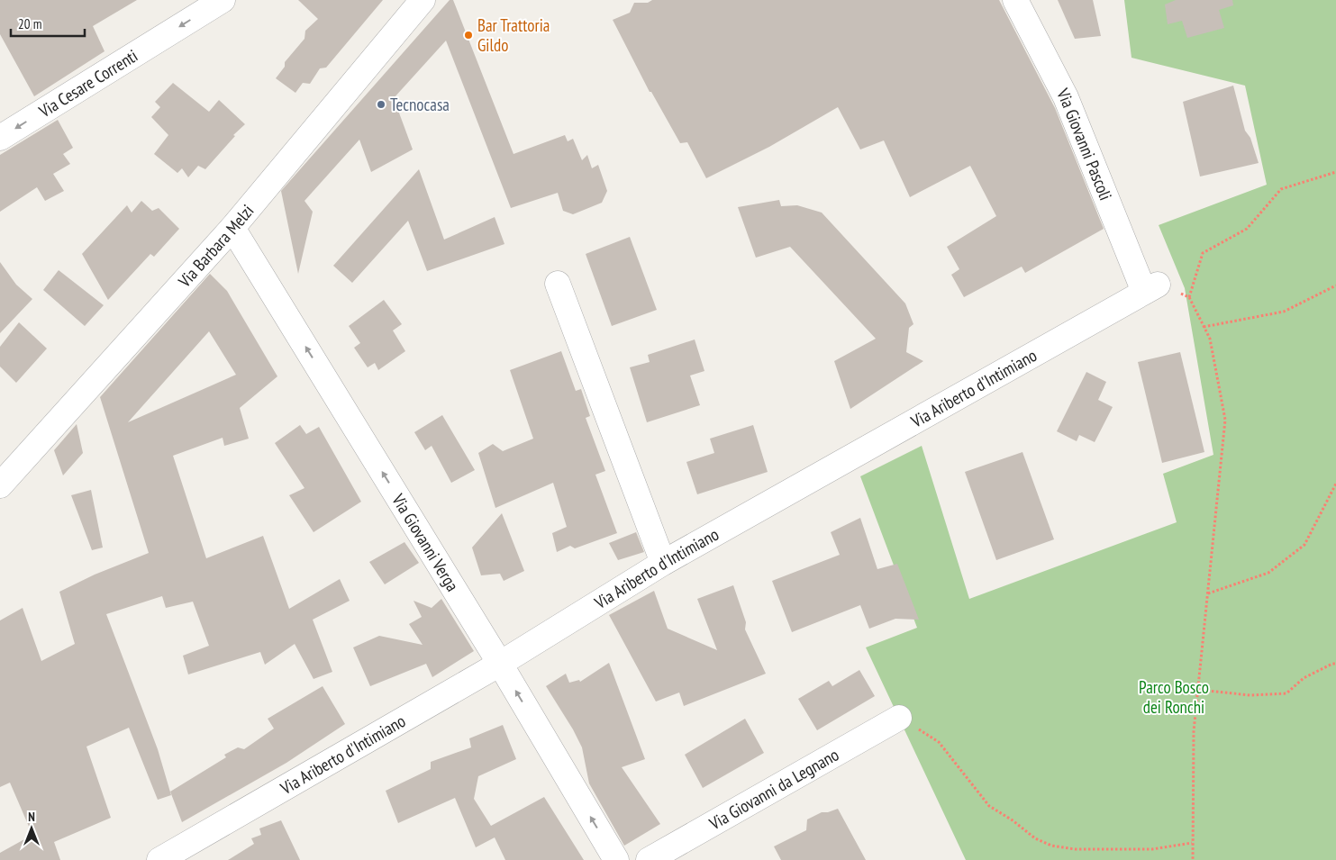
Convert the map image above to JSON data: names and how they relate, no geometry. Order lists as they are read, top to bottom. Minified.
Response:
{"streets":{"street":["Via Cesare Correnti","Via Giovanni Pascoli","Via Barbara Melzi","Via Ariberto d'Intimiano","Via Giovanni Verga","Via Giovanni da Legnano"]},"crossings":[["Via Giovanni Pascoli","Via Ariberto d'Intimiano"],["Via Barbara Melzi","Via Giovanni Verga"],["Via Ariberto d'Intimiano","Via Giovanni Verga"]],"one_way":["Via Cesare Correnti","Via Giovanni Verga"],"parks":["Parco Bosco dei Ronchi"],"places":["Bar Trattoria Gildo","Tecnocasa"],"scale_bar":"20 m","north":"top"}
